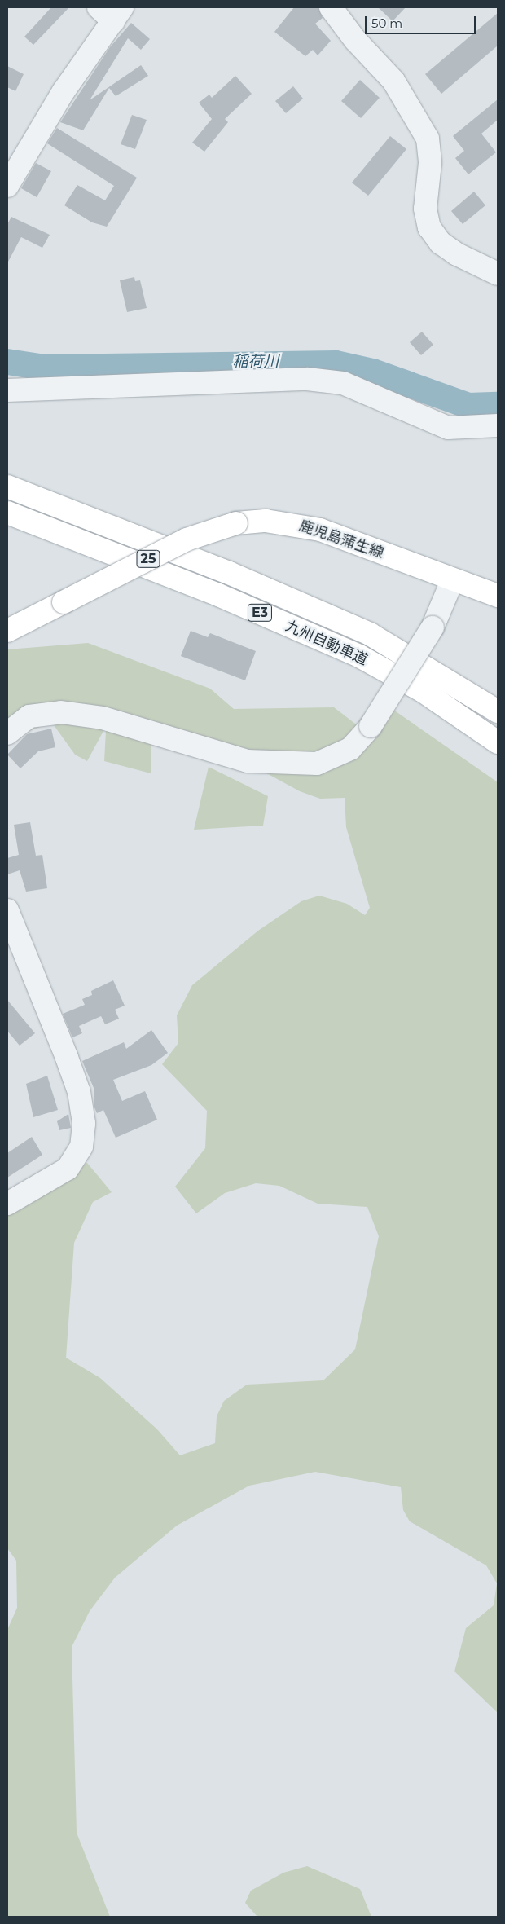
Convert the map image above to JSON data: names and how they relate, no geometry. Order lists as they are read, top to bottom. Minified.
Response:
{"streets":{"main road":["鹿児島蒲生線","25","E3","九州自動車道"]},"water":["稲荷川"],"scale_bar":"50 m"}
